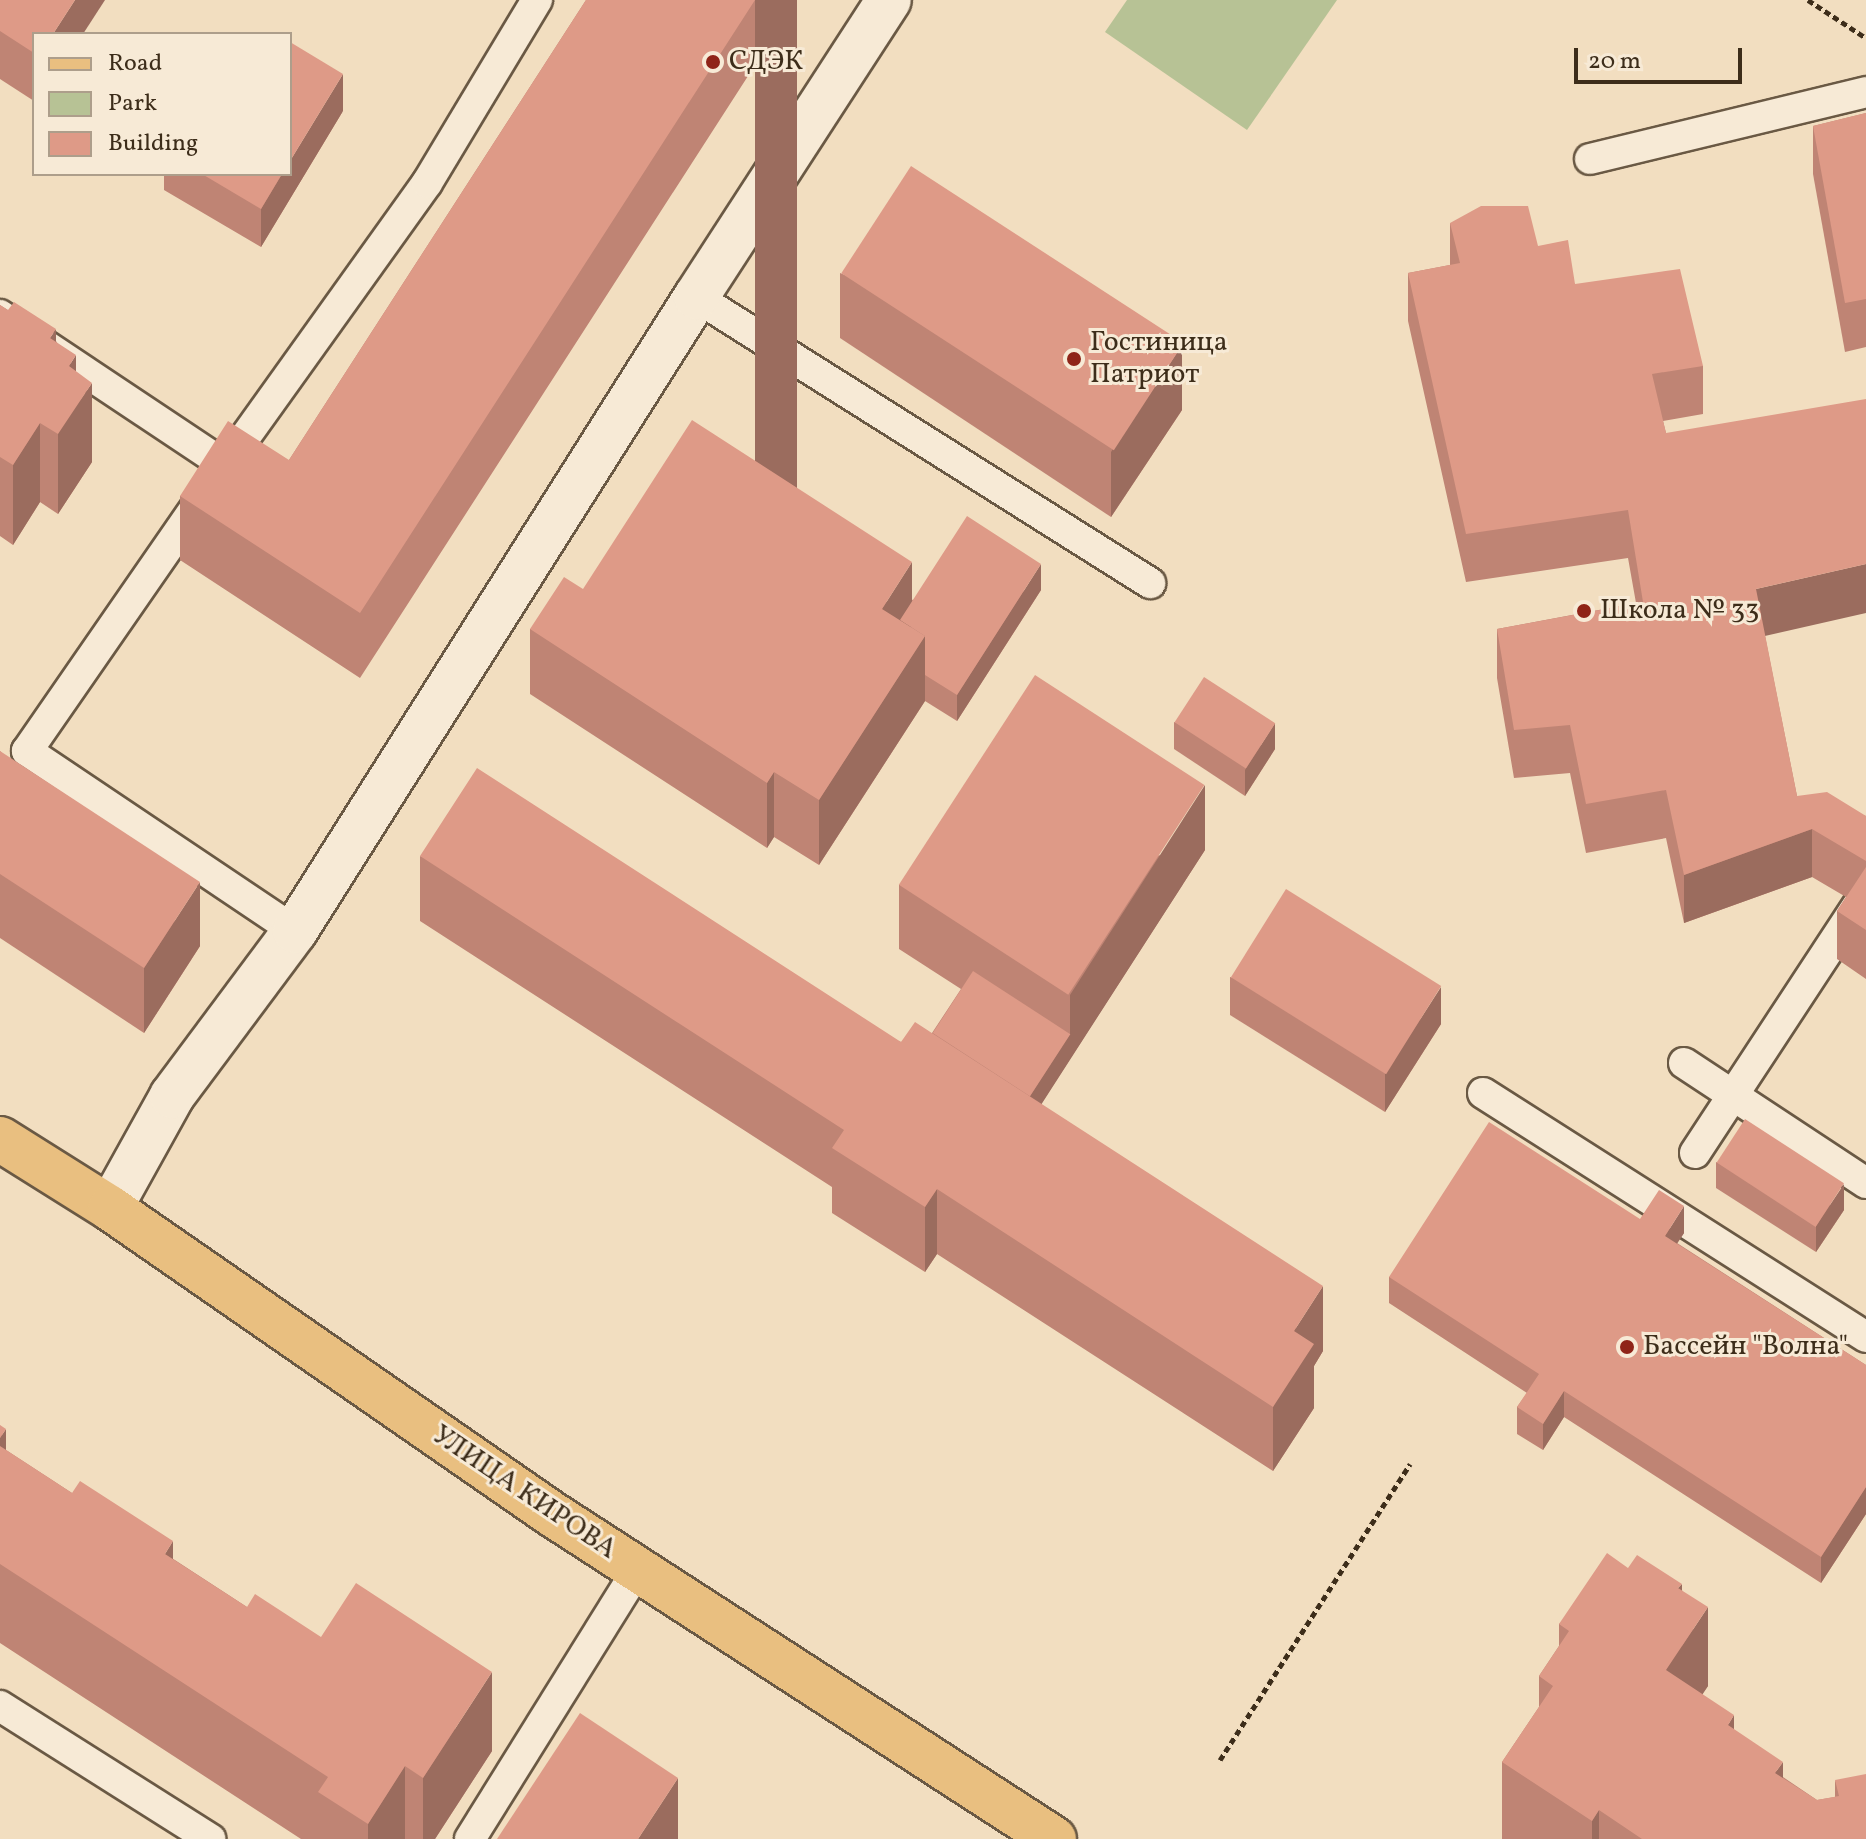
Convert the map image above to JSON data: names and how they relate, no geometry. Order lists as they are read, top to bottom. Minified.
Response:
{"streets":{"main road":["УЛИЦА КИРОВА"]},"places":["СДЭК","Гостиница Патриот","Школа № 33","Бассейн \"Волна\""],"legend":["Road","Park","Building"],"scale_bar":"20 m"}
